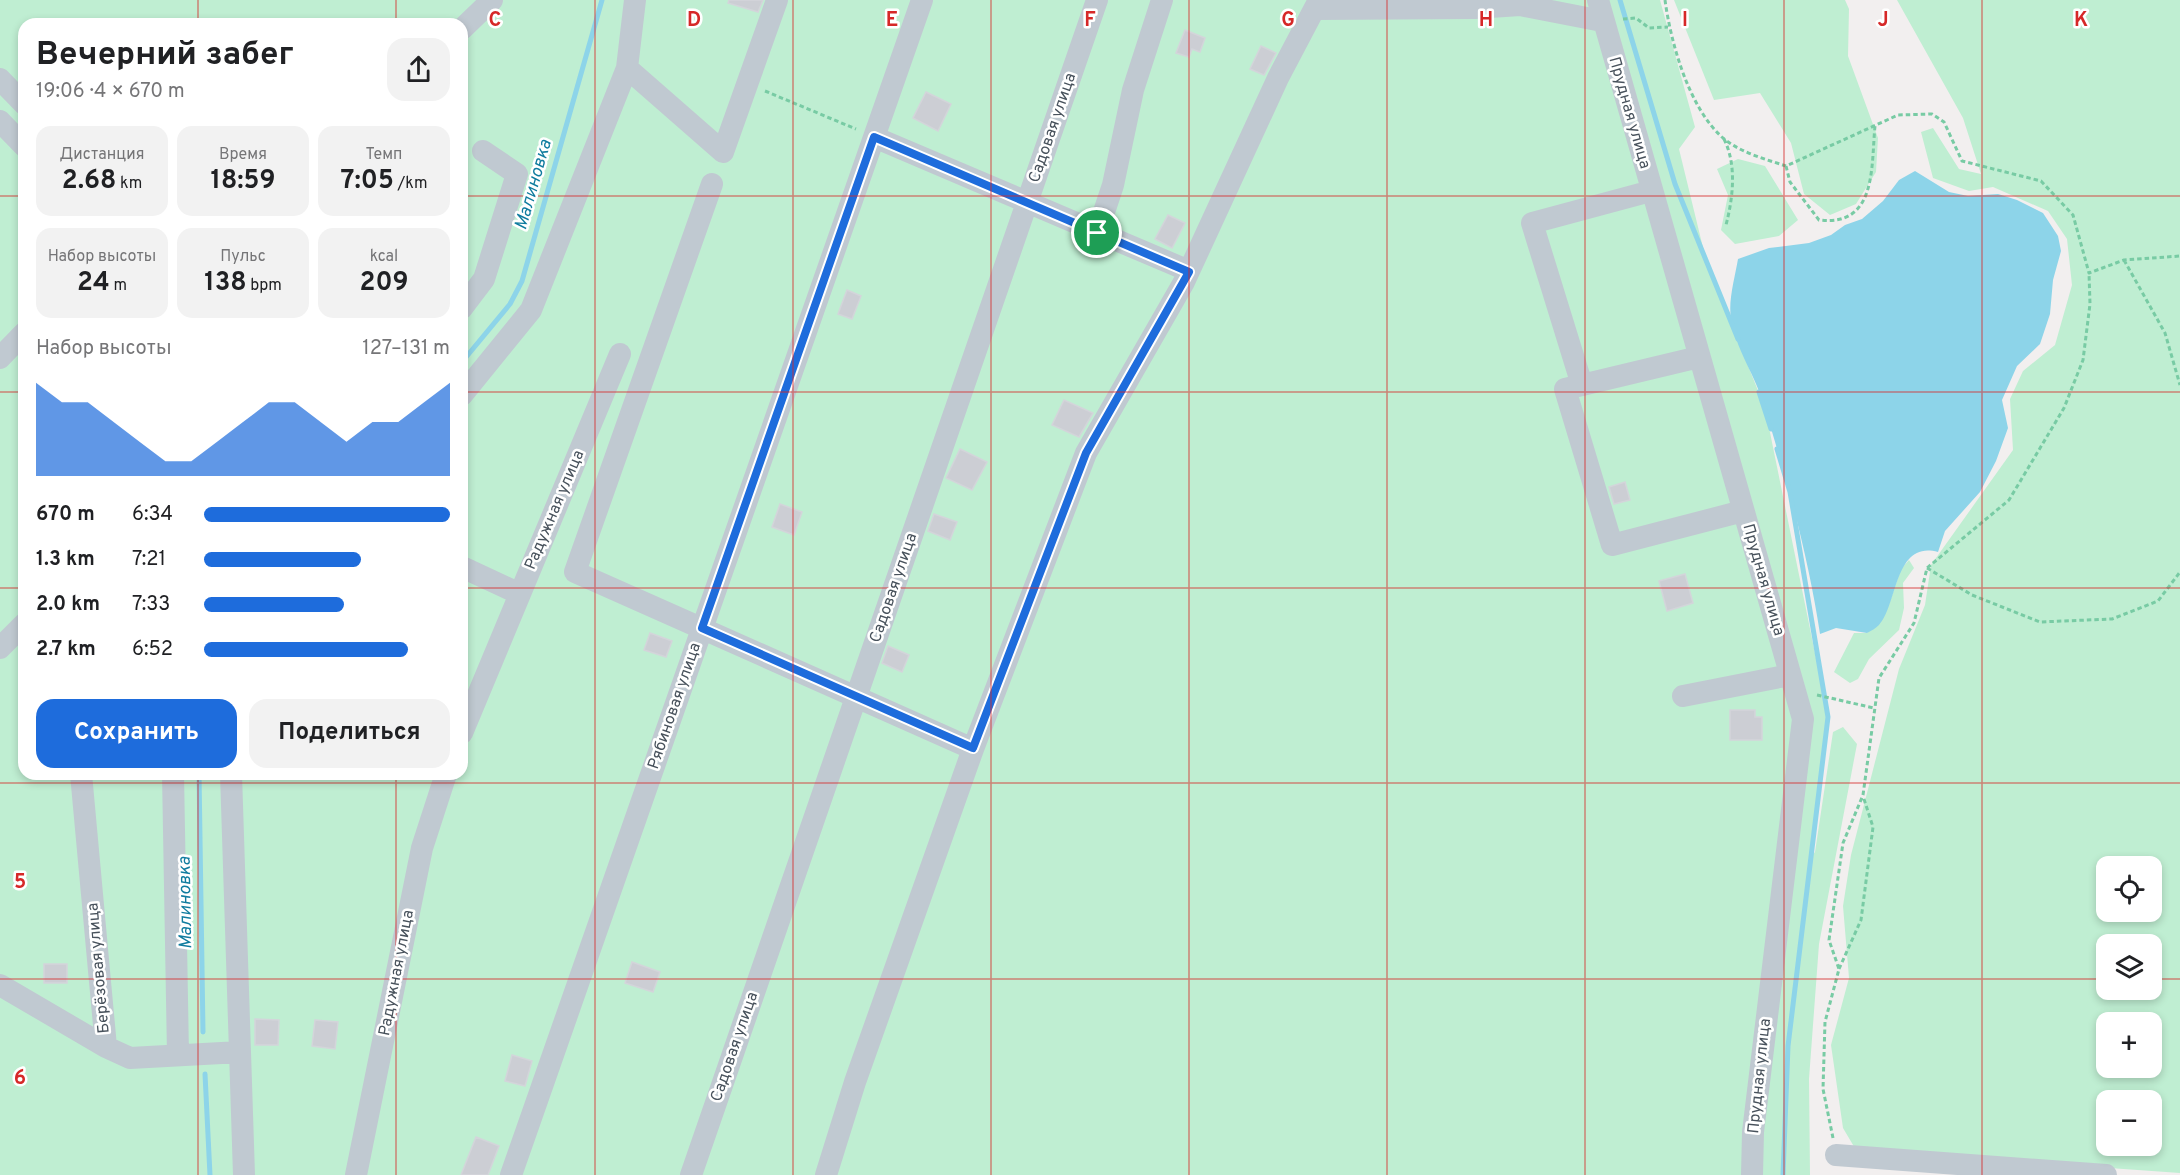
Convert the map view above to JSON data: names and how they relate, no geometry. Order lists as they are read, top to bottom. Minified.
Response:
{"streets":{"street":["Прудная улица","Садовая улица","Радужная улица","Рябиновая улица","Берёзовая улица"]},"water":["Малиновка"],"page":{"heading":["Вечерний забег","19:06 · 4 × 670 m"],"stats":[["Дистанция","2.68 km"],["Время","18:59"],["Темп","7:05 /km"],["Набор высоты","24 m"],["Пульс","138 bpm"],["kcal","209"]],"chart":["Набор высоты","127–131 m"],"list":[{"name":"670 m","note":"6:34"},{"name":"1.3 km","note":"7:21"},{"name":"2.0 km","note":"7:33"},{"name":"2.7 km","note":"6:52"}],"buttons":["Сохранить","Поделиться"],"map_buttons":["+","−"]},"grid":{"columns":["C","D","E","F","G","H","I","J","K"],"rows":["5","6"]}}
